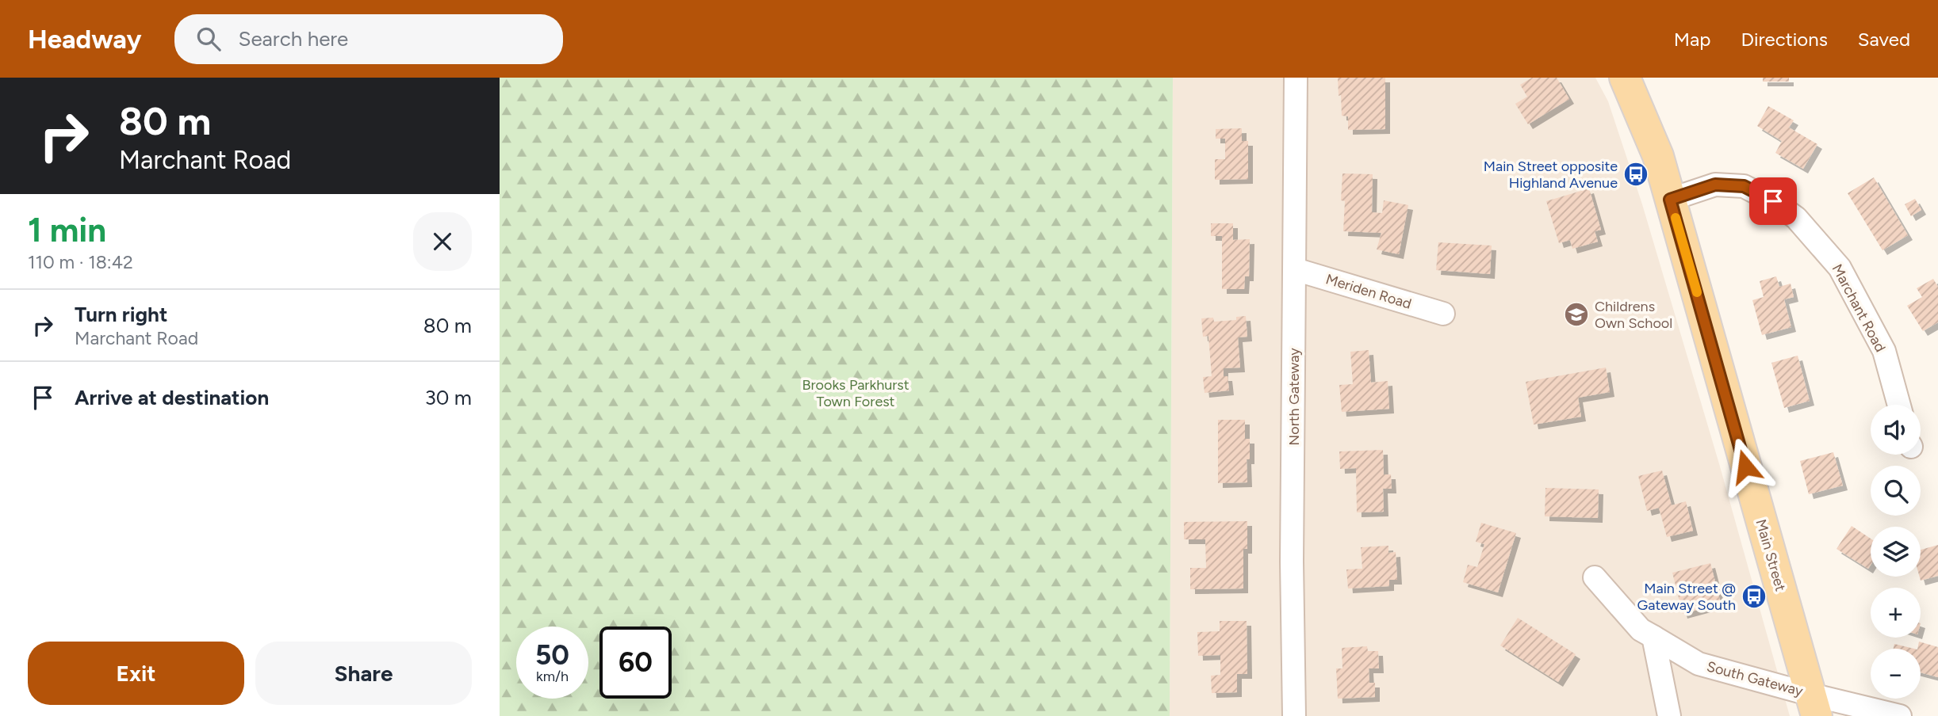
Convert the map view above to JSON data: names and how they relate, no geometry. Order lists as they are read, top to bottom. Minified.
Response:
{"streets":{"main road":["Main Street"],"street":["Meriden Road","Marchant Road","North Gateway","South Gateway"]},"crossings":[["Meriden Road","North Gateway"],["Marchant Road","Main Street"],["Main Street","South Gateway"]],"parks":["Brooks Parkhurst Town Forest"],"places":{"bus stop":["Main Street opposite Highland Avenue","Main Street @ Gateway South"],"school or university":["Childrens Own School"]},"page":{"header":"Headway","search":"Search here","nav":["Map","Directions","Saved"],"turn":["80 m","Marchant Road"],"heading":["1 min","110 m · 18:42"],"list":[{"name":"Turn right","note":"Marchant Road","value":"80 m"},{"name":"Arrive at destination","value":"30 m"}],"map_buttons":["+","−"],"speed":"50 km/h","limit":"60","buttons":["Exit","Share"]}}
